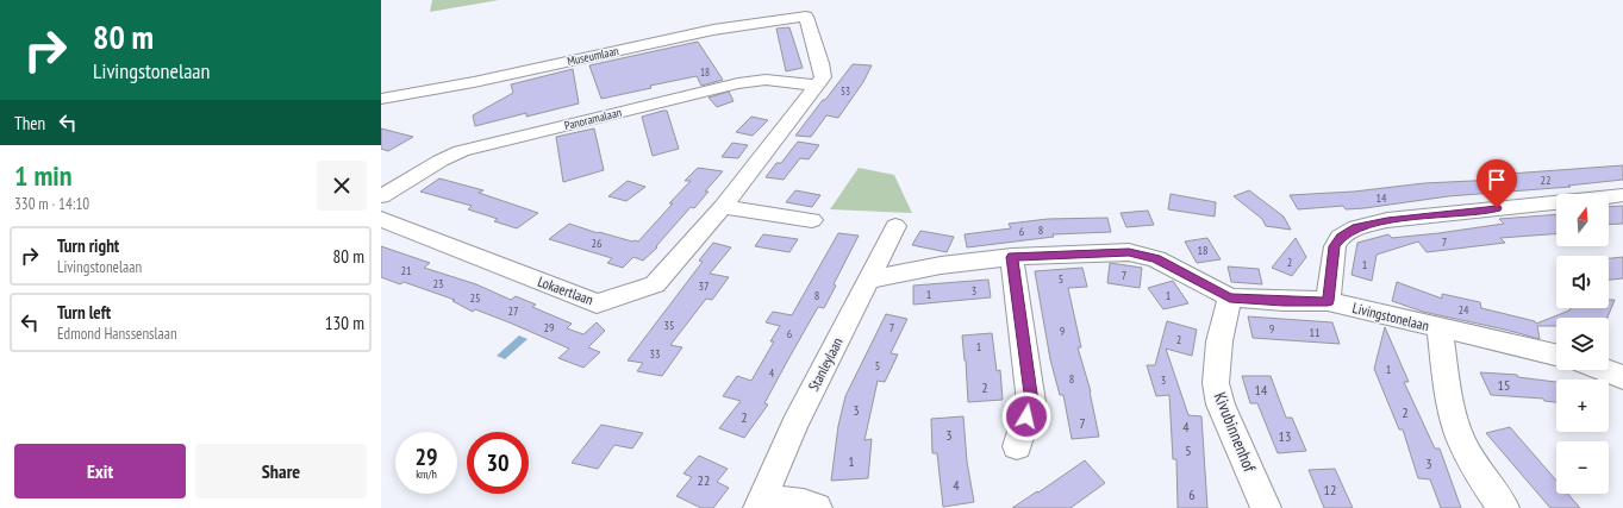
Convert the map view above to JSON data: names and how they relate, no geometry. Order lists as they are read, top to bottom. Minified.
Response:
{"streets":{"street":["Museumlaan","Panoramalaan","Lokaertlaan","Livingstonelaan","Stanleylaan","Kivubinnenhof"]},"crossings":[["Museumlaan","Lokaertlaan"],["Panoramalaan","Lokaertlaan"],["Livingstonelaan","Stanleylaan"],["Livingstonelaan","Kivubinnenhof"]],"house_numbers":["18","53","22","14","8","6","7","26","18","2","1","21","7","5","23","37","3","1","8","1","25","24","27","35","29","7","9","9","11","6","2","1","33","5","1","4","8","3","15","2","14","3","2","2","7","4","3","13","5","1","3","22","4","12","6"],"north":"top","page":{"turn":["80 m","Livingstonelaan"],"then":"Then","heading":["1 min","330 m · 14:10"],"map_buttons":["+","−"],"list":[{"name":"Turn right","note":"Livingstonelaan","value":"80 m"},{"name":"Turn left","note":"Edmond Hanssenslaan","value":"130 m"}],"speed":"29 km/h","limit":"30","buttons":["Exit","Share"]}}
